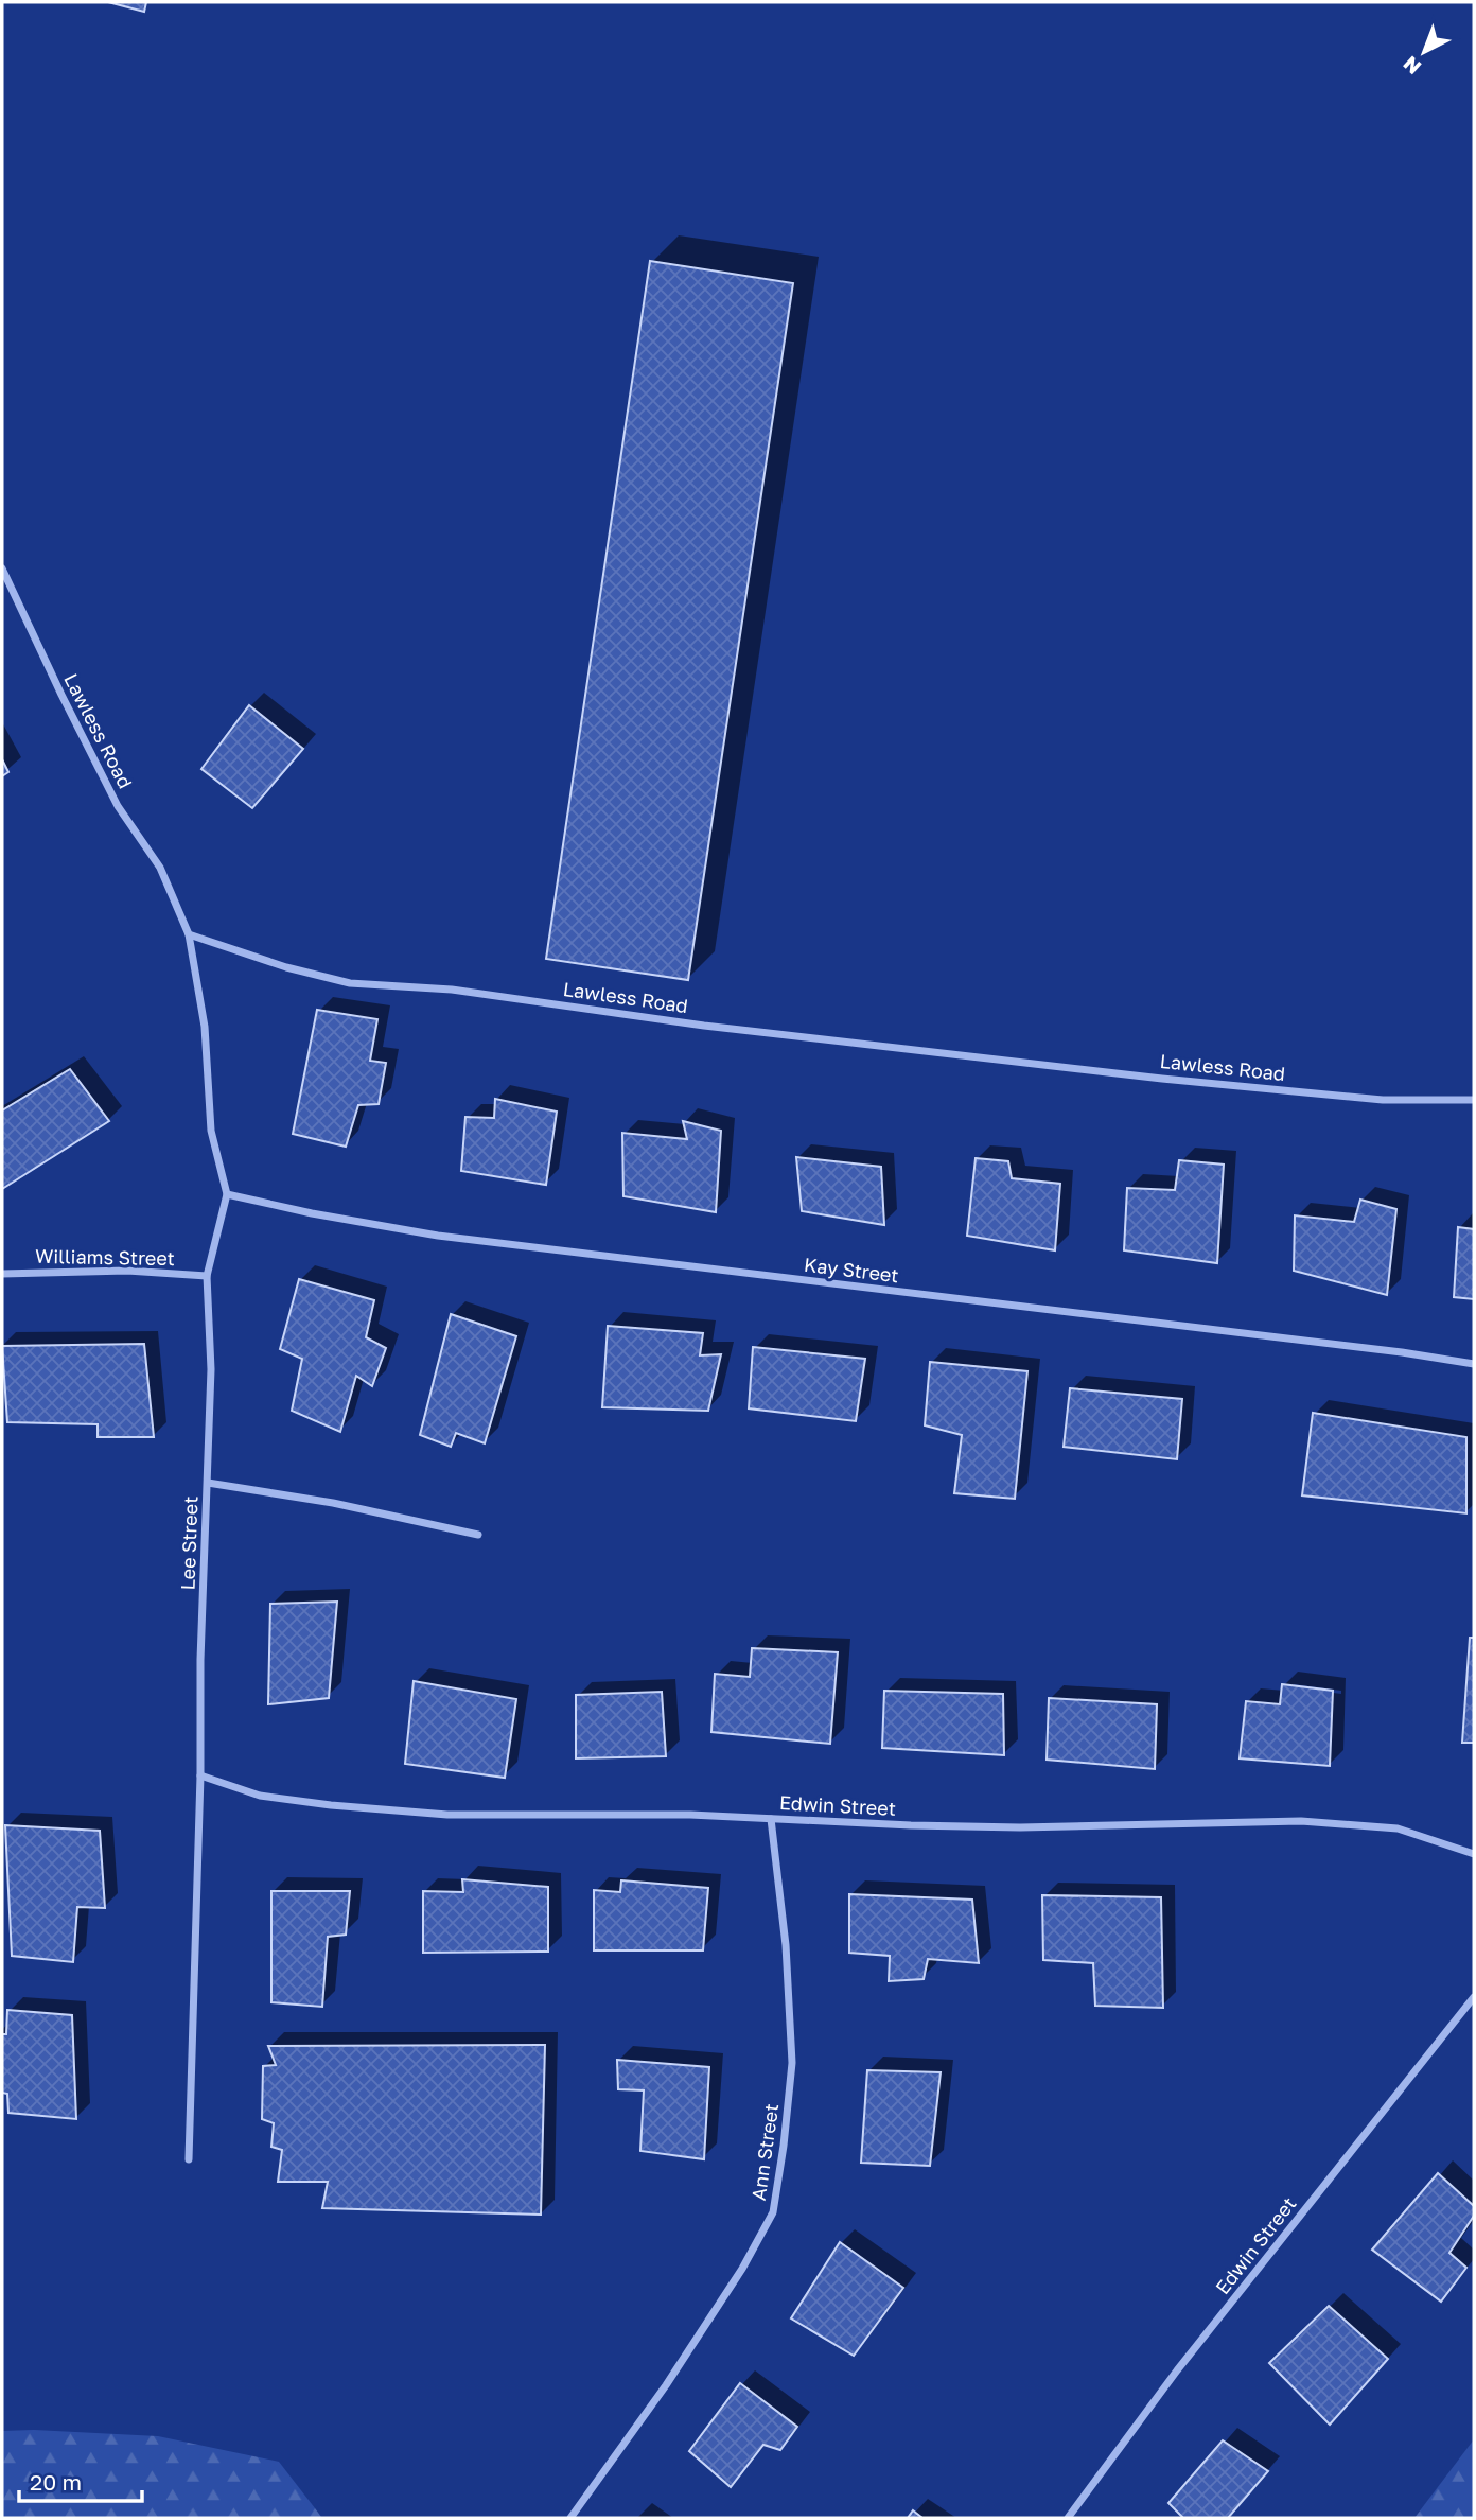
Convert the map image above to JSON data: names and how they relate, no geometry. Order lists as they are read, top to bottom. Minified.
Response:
{"streets":{"street":["Lawless Road","Williams Street","Kay Street","Lee Street","Edwin Street","Ann Street"]},"crossings":[["Lawless Road","Lee Street"],["Williams Street","Lee Street"],["Kay Street","Lee Street"],["Lee Street","Edwin Street"],["Edwin Street","Ann Street"]],"scale_bar":"20 m","north":"bottom left"}
